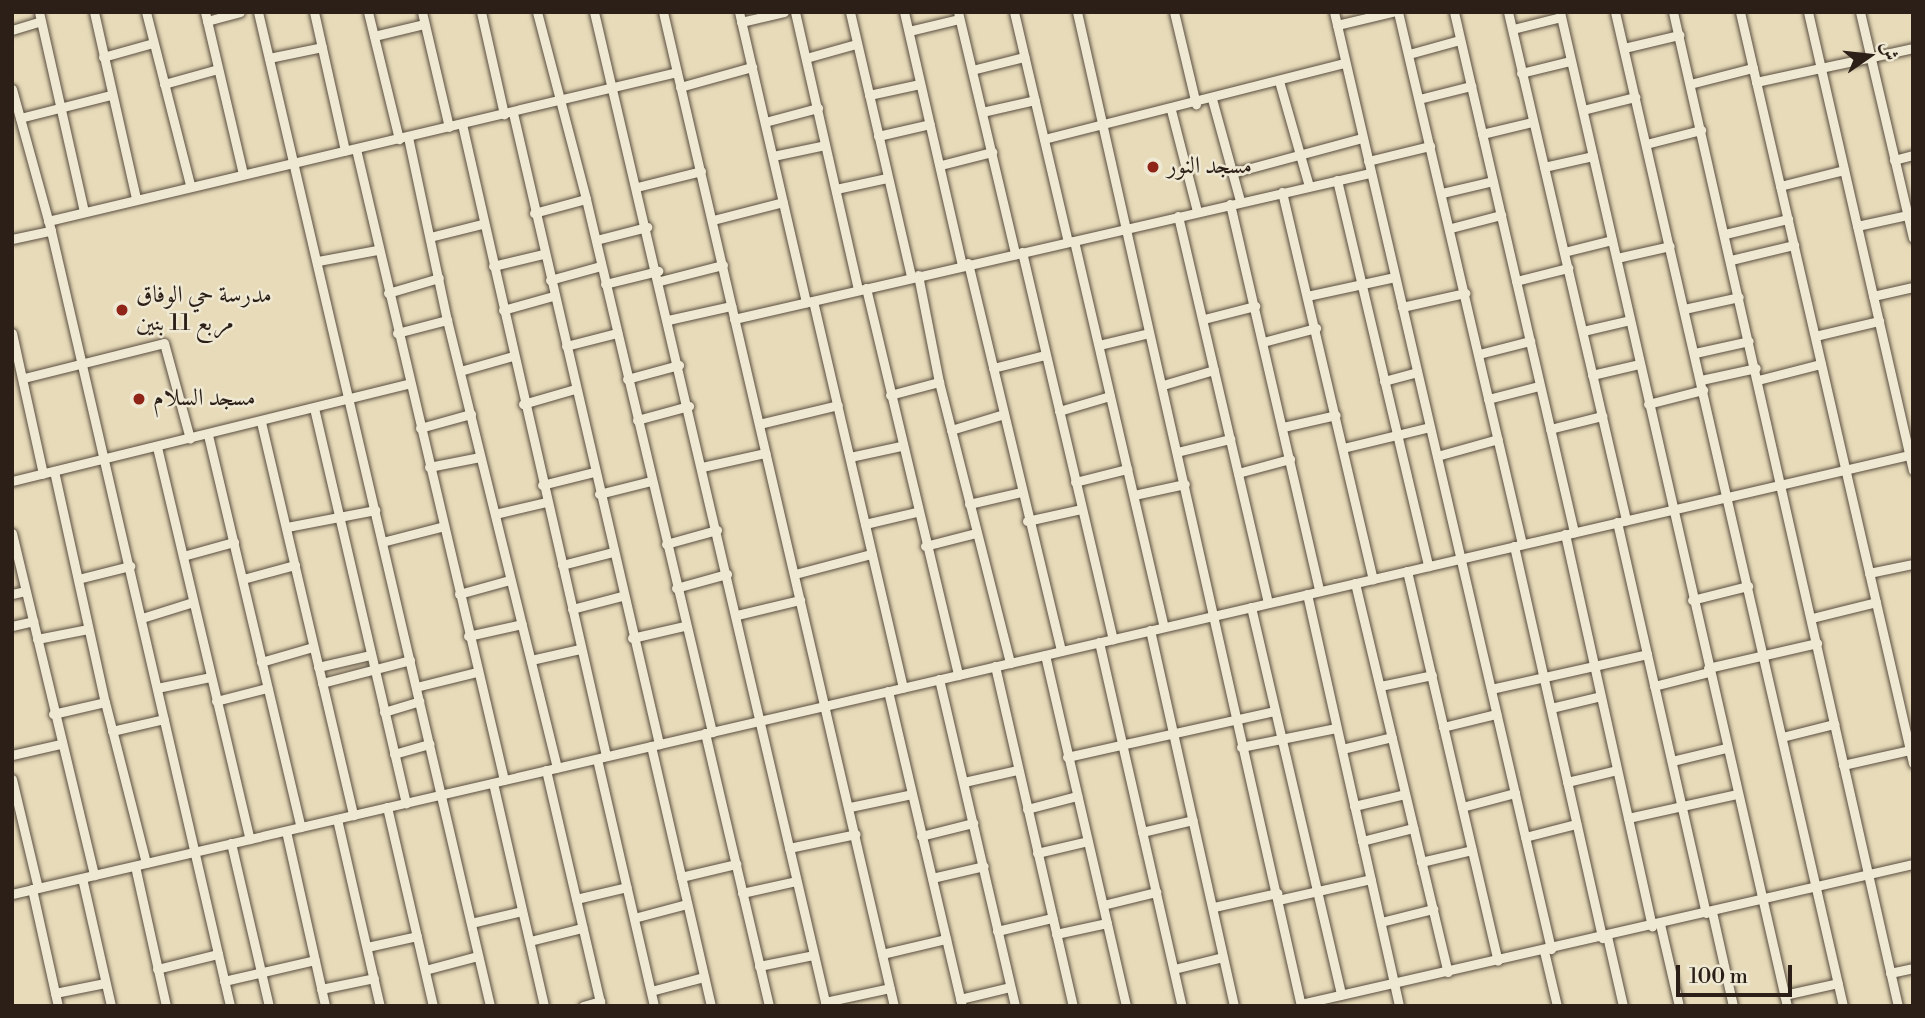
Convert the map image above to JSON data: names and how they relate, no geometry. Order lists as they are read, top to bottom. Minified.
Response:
{"places":["مسجد النور","مدرسة حي الوفاق مربع 11 بنين","مسجد السلام"],"scale_bar":"100 m","north":"right"}
